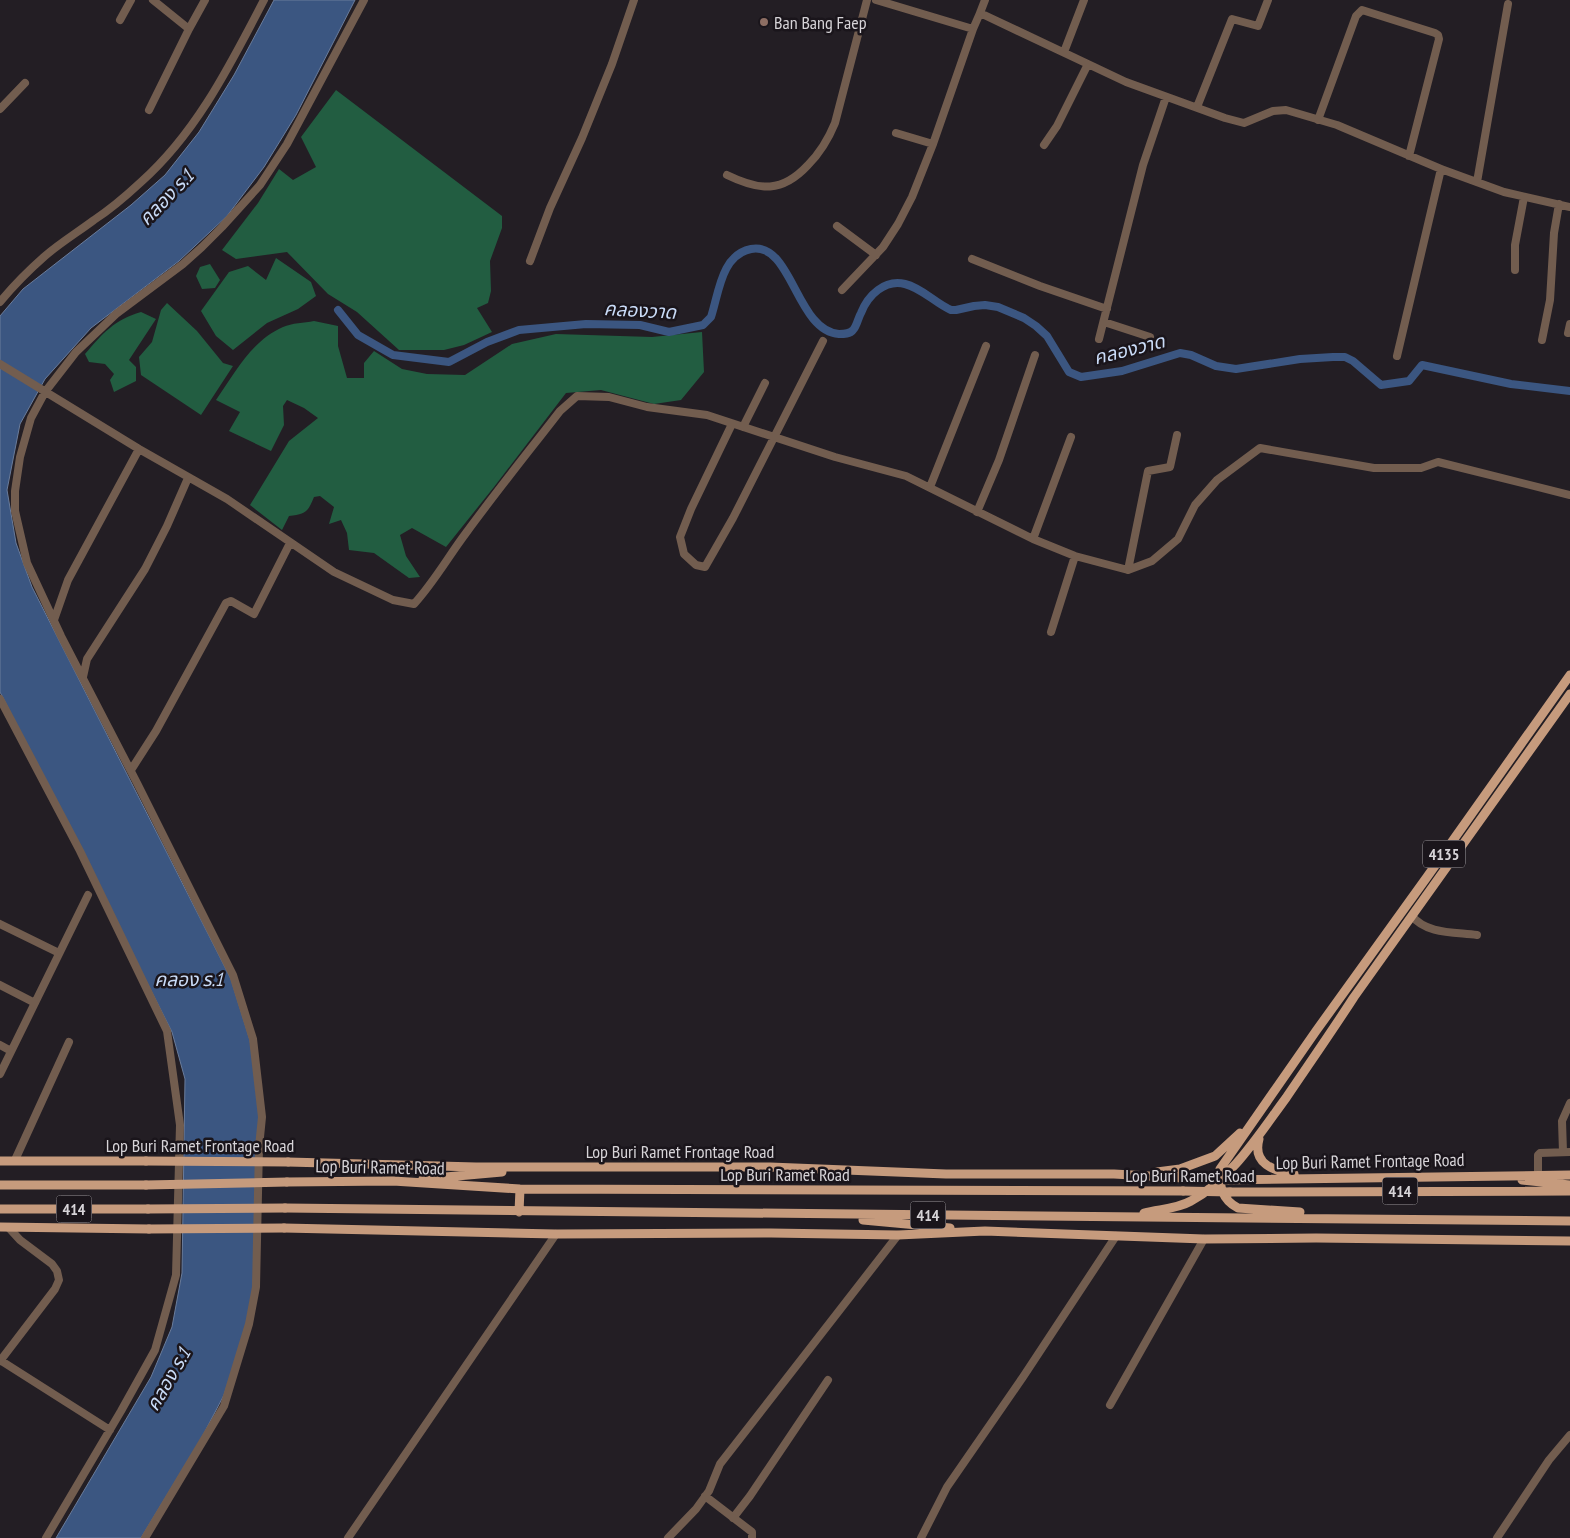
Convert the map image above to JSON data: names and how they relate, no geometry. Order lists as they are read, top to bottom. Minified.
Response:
{"streets":{"main road":["4135","Lop Buri Ramet Frontage Road","Lop Buri Ramet Road","414"]},"crossings":[["4135","Lop Buri Ramet Frontage Road"],["4135","414"]],"water":["คลอง ร.1","คลองวาด"],"places":["Ban Bang Faep"]}
